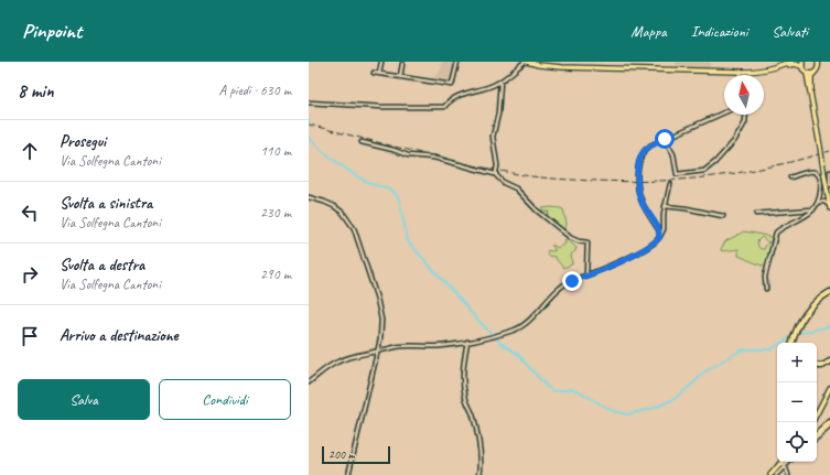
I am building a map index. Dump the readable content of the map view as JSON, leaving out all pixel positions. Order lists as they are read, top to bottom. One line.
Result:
{"scale_bar":"200 m","north":"top","page":{"header":"Pinpoint","nav":["Mappa","Indicazioni","Salvati"],"heading":["8 min","A piedi · 630 m"],"list":[["Prosegui","Via Solfegna Cantoni","110 m"],["Svolta a sinistra","Via Solfegna Cantoni","230 m"],["Svolta a destra","Via Solfegna Cantoni","290 m"],"Arrivo a destinazione"],"map_buttons":["+","−"],"buttons":["Salva","Condividi"],"scale":"200 m"}}
